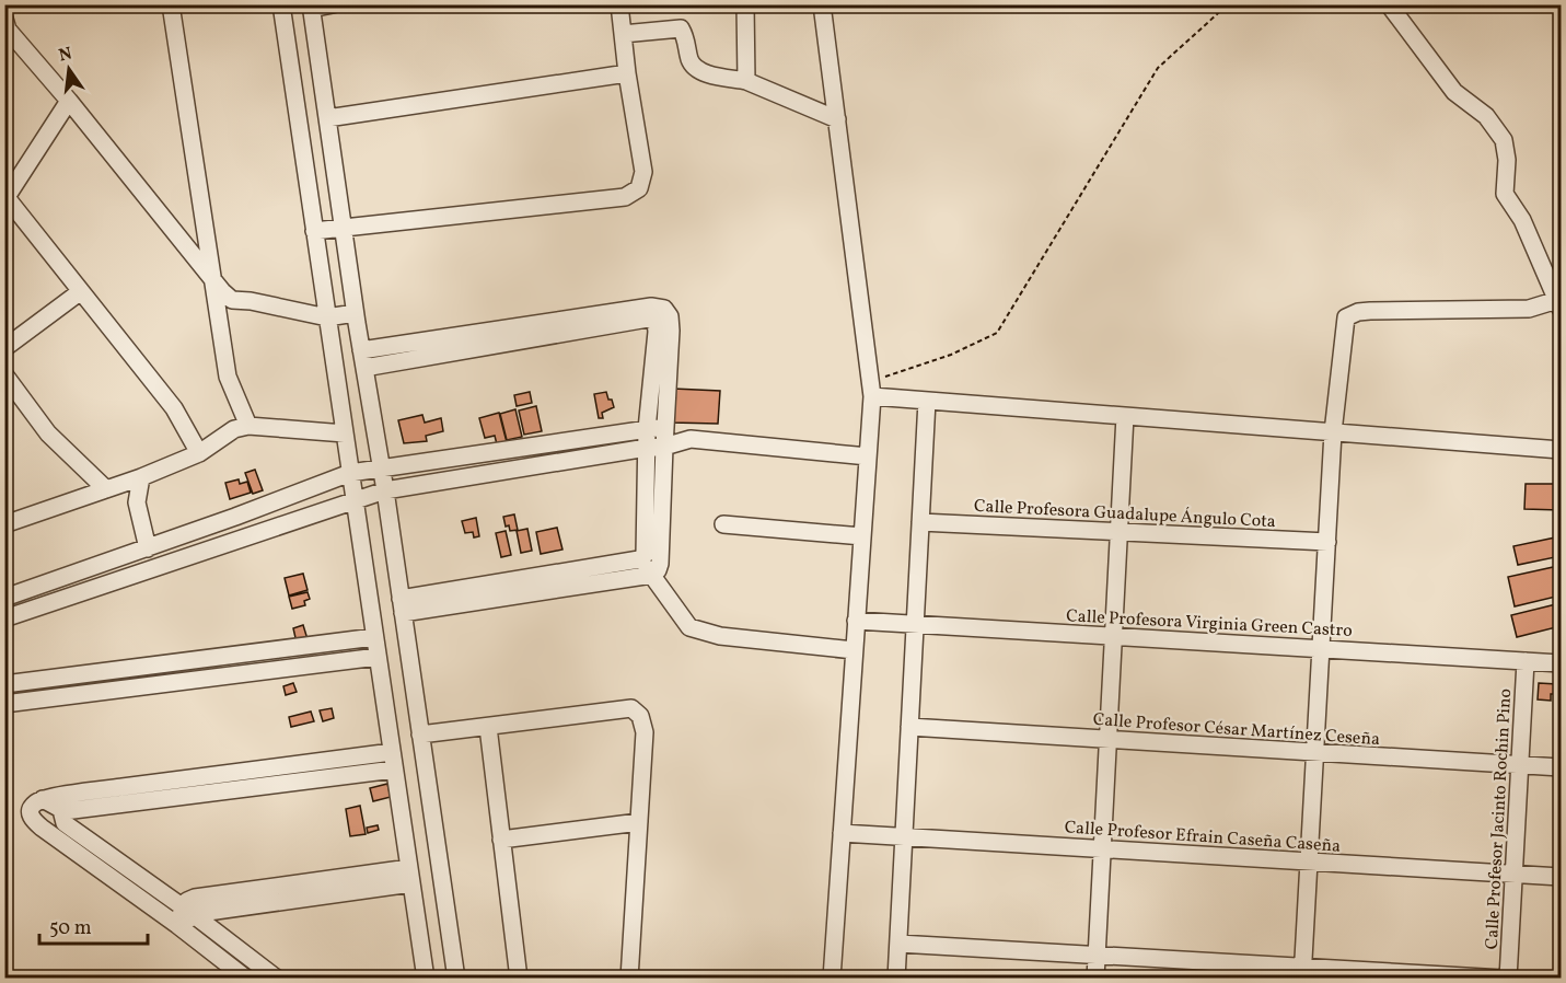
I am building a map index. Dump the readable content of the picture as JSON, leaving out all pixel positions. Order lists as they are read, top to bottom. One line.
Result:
{"streets":{"street":["Calle Profesora Guadalupe Ángulo Cota","Calle Profesora Virginia Green Castro","Calle Profesor César Martínez Ceseña","Calle Profesor Jacinto Rochin Pino","Calle Profesor Efrain Caseña Caseña"]},"crossings":[["Calle Profesora Virginia Green Castro","Calle Profesor Jacinto Rochin Pino"],["Calle Profesor César Martínez Ceseña","Calle Profesor Jacinto Rochin Pino"],["Calle Profesor Jacinto Rochin Pino","Calle Profesor Efrain Caseña Caseña"]],"scale_bar":"50 m","north":"top"}
